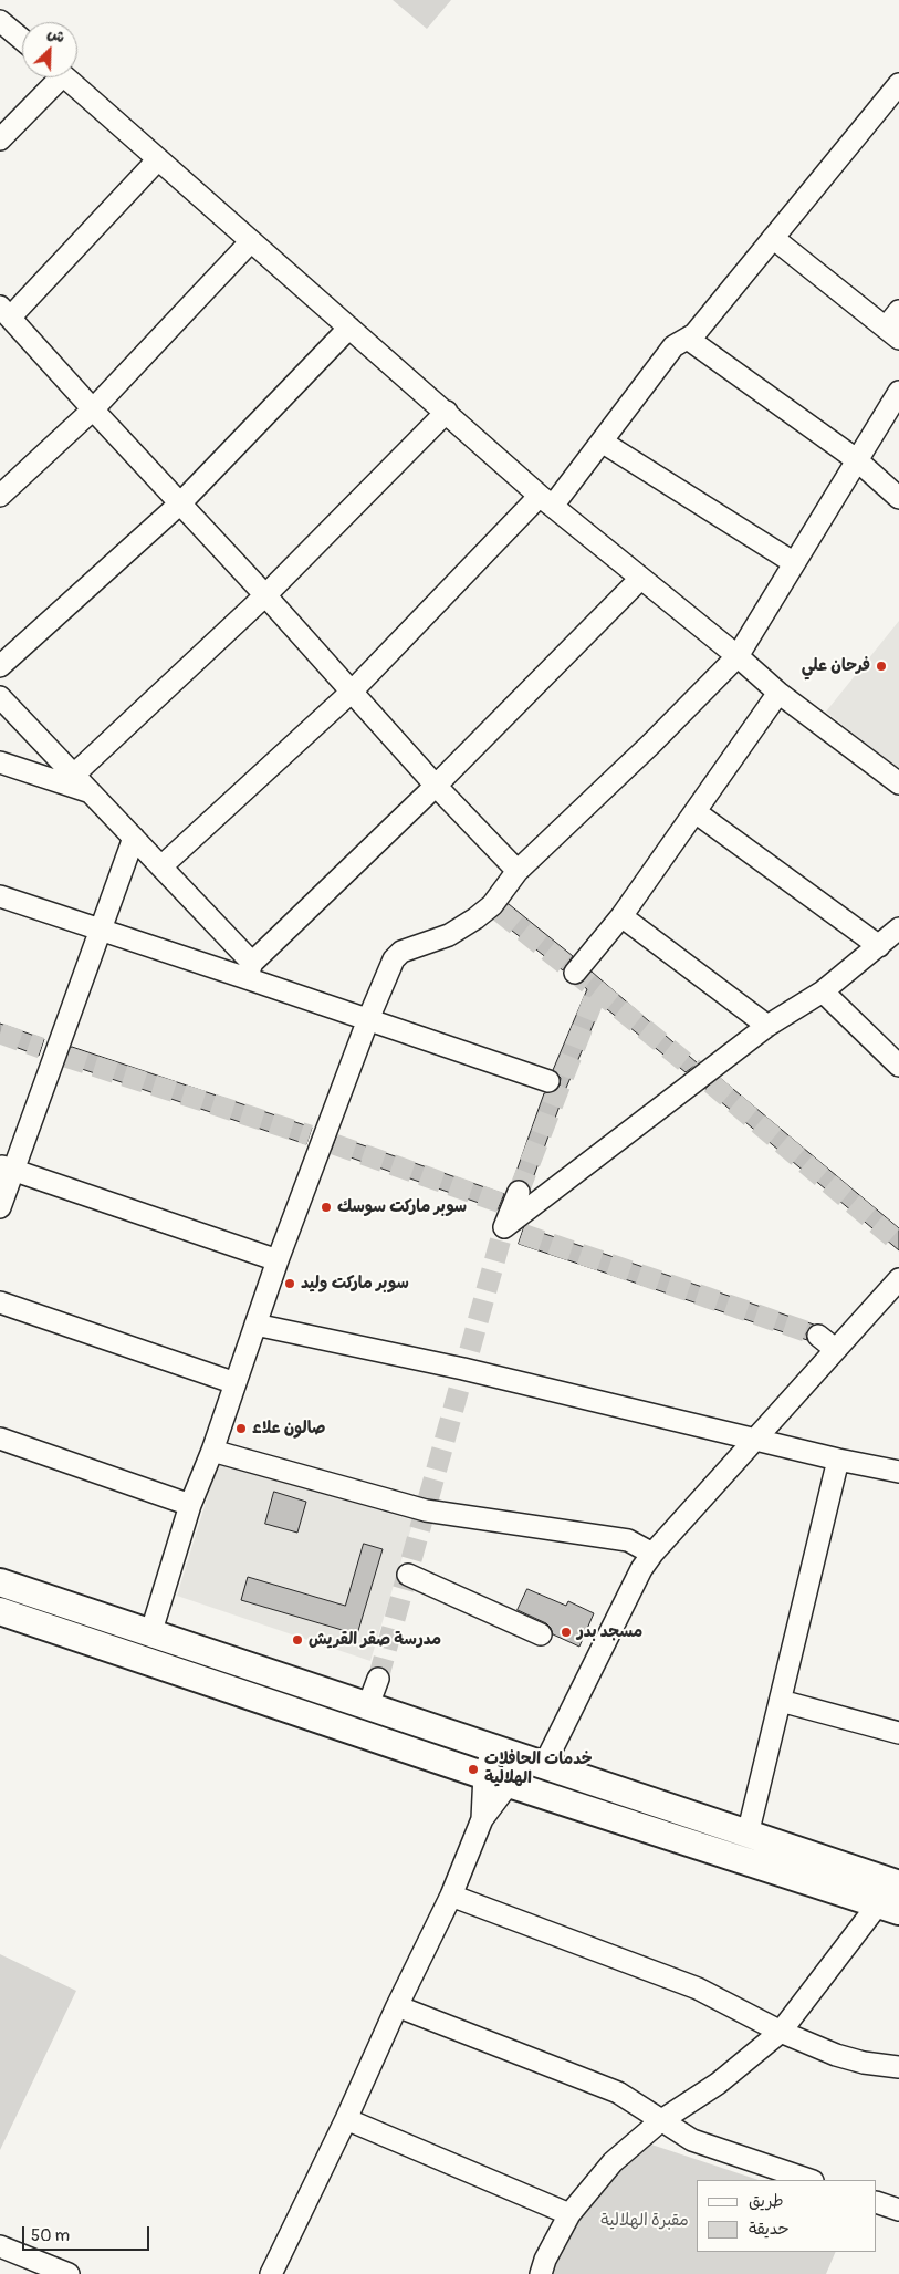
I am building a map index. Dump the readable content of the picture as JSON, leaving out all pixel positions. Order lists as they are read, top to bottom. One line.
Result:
{"parks":["مقبرة الهلالية"],"places":["فرحان علي","سوبر ماركت سوسك","سوبر ماركت وليد","صالون علاء","مسجد بدر","مدرسة صقر القريش","خدمات الحافلات الهلالية"],"legend":["طريق","حديقة"],"scale_bar":"50 m","north":"top right"}
